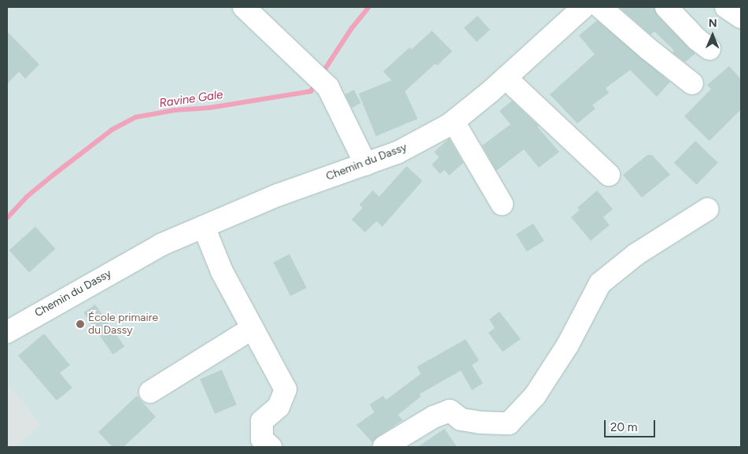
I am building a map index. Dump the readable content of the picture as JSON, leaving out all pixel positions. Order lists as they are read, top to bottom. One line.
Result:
{"streets":{"street":["Chemin du Dassy"]},"water":["Ravine Gale"],"places":["École primaire du Dassy"],"scale_bar":"20 m","north":"top"}
